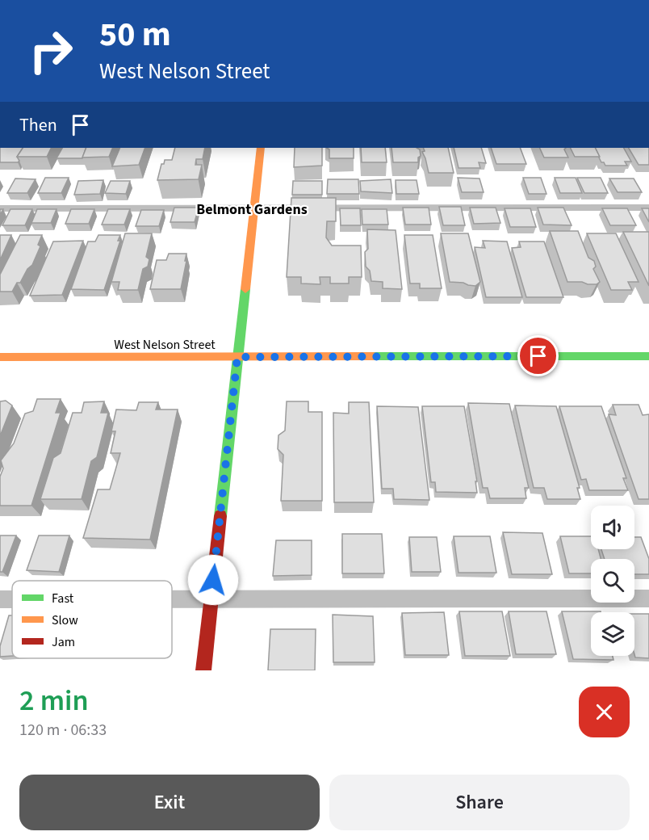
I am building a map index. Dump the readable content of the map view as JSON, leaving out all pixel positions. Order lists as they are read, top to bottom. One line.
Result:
{"streets":{"street":["West Nelson Street"]},"districts":["Belmont Gardens"],"legend":["Fast","Slow","Jam"],"page":{"turn":["50 m","West Nelson Street"],"then":"Then","heading":["2 min","120 m · 06:33"],"buttons":["Exit","Share"]}}
